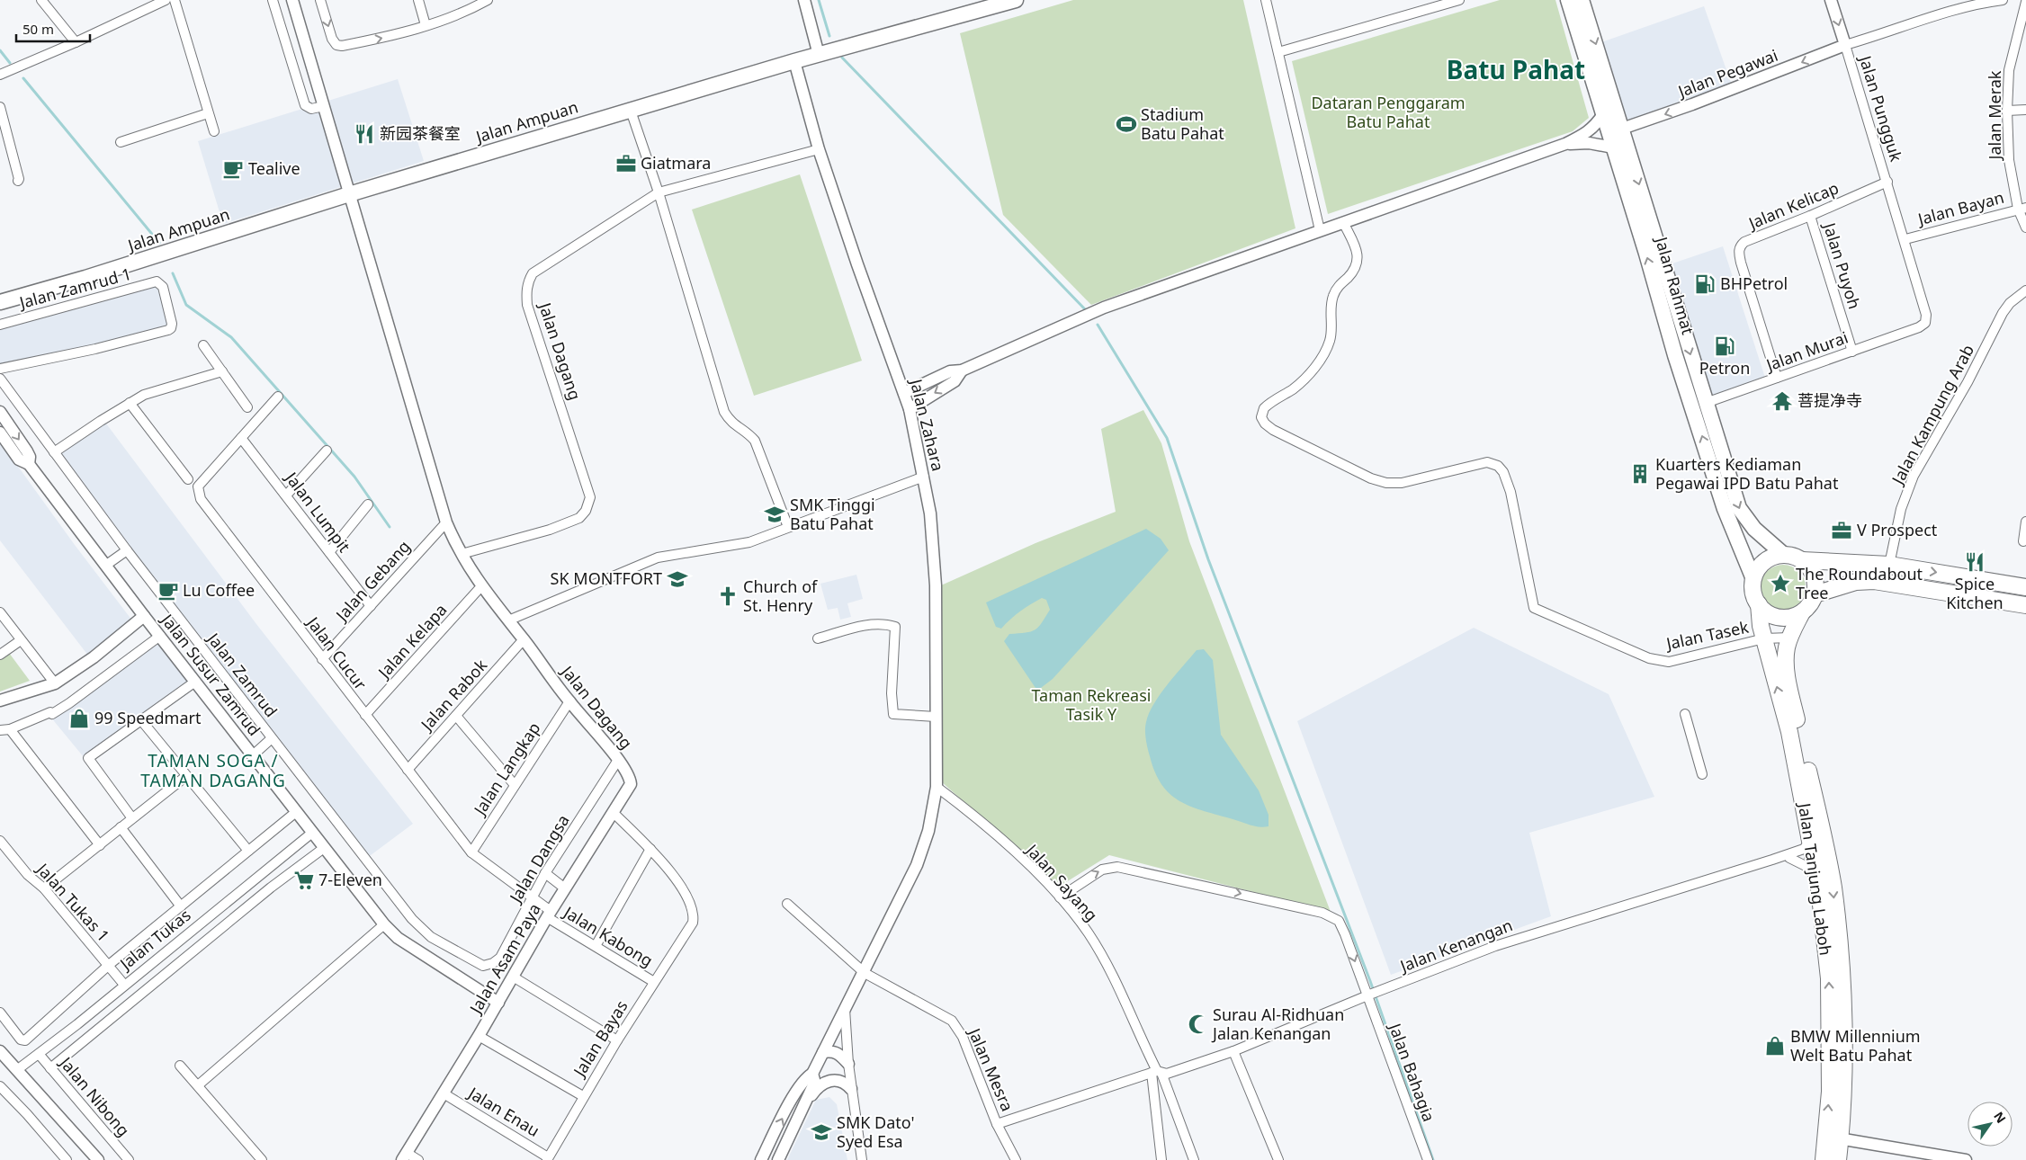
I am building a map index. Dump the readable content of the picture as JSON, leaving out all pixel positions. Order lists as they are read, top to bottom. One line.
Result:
{"streets":{"highway":["Jalan Tanjung Laboh"],"main road":["Jalan Ampuan","Jalan Rahmat"],"street":["Jalan Pegawai","Jalan Pungguk","Jalan Merak","Jalan Kelicap","Jalan Bayan","Jalan Puyoh","Jalan Zamrud 1","Jalan Dagang","Jalan Murai","Jalan Kampung Arab","Jalan Zahara","Jalan Lumpit","Jalan Gebang","Jalan Tasek","Jalan Kelapa","Jalan Cucur","Jalan Susur Zamrud","Jalan Zamrud","Jalan Rabok","Jalan Langkap","Jalan Dangsa","Jalan Sayang","Jalan Tukas 1","Jalan Kabong","Jalan Tukas","Jalan Kenangan","Jalan Asam Paya","Jalan Bayas","Jalan Mesra","Jalan Bahagia","Jalan Nibong","Jalan Enau"]},"crossings":[["Jalan Pegawai","Jalan Pungguk"],["Jalan Pegawai","Jalan Rahmat"],["Jalan Pungguk","Jalan Kelicap"],["Jalan Pungguk","Jalan Bayan"],["Jalan Pungguk","Jalan Murai"],["Jalan Merak","Jalan Bayan"],["Jalan Ampuan","Jalan Dagang"],["Jalan Ampuan","Jalan Zahara"],["Jalan Kelicap","Jalan Puyoh"],["Jalan Kelicap","Jalan Murai"],["Jalan Puyoh","Jalan Murai"],["Jalan Rahmat","Jalan Murai"],["Jalan Rahmat","Jalan Tanjung Laboh"],["Jalan Dagang","Jalan Zahara"],["Jalan Dagang","Jalan Gebang"],["Jalan Dagang","Jalan Kelapa"],["Jalan Dagang","Jalan Rabok"],["Jalan Dagang","Jalan Langkap"],["Jalan Dagang","Jalan Dangsa"],["Jalan Dagang","Jalan Asam Paya"],["Jalan Zahara","Jalan Sayang"],["Jalan Zahara","Jalan Mesra"],["Jalan Lumpit","Jalan Gebang"],["Jalan Lumpit","Jalan Cucur"],["Jalan Gebang","Jalan Cucur"],["Jalan Tasek","Jalan Tanjung Laboh"],["Jalan Kelapa","Jalan Cucur"],["Jalan Cucur","Jalan Rabok"],["Jalan Cucur","Jalan Langkap"],["Jalan Cucur","Jalan Dangsa"],["Jalan Cucur","Jalan Kabong"],["Jalan Cucur","Jalan Asam Paya"],["Jalan Susur Zamrud","Jalan Tukas"],["Jalan Susur Zamrud","Jalan Asam Paya"],["Jalan Zamrud","Jalan Dangsa"],["Jalan Tanjung Laboh","Jalan Kenangan"],["Jalan Sayang","Jalan Kenangan"],["Jalan Sayang","Jalan Mesra"],["Jalan Sayang","Jalan Bahagia"],["Jalan Tukas 1","Jalan Tukas"],["Jalan Kabong","Jalan Asam Paya"],["Jalan Kabong","Jalan Bayas"],["Jalan Tukas","Jalan Nibong"],["Jalan Kenangan","Jalan Mesra"],["Jalan Kenangan","Jalan Bahagia"],["Jalan Asam Paya","Jalan Bayas"],["Jalan Asam Paya","Jalan Enau"],["Jalan Bayas","Jalan Enau"]],"one_way":["Jalan Pegawai","Jalan Bahagia"],"districts":["Batu Pahat","TAMAN SOGA / TAMAN DAGANG"],"parks":["Dataran Penggaram Batu Pahat","Taman Rekreasi Tasik Y"],"places":{"sports":["Stadium Batu Pahat"],"restaurant":["新园茶餐室","Spice Kitchen"],"office":["Giatmara","V Prospect"],"cafe":["Tealive","Lu Coffee"],"fuel station":["BHPetrol","Petron"],"temple":["菩提净寺"],"building":["Kuarters Kediaman Pegawai IPD Batu Pahat"],"school or university":["SMK Tinggi Batu Pahat","SK MONTFORT","SMK Dato' Syed Esa"],"place":["The Roundabout Tree"],"church":["Church of St. Henry"],"shop":["99 Speedmart","BMW Millennium Welt Batu Pahat"],"supermarket":["7-Eleven"],"mosque":["Surau Al-Ridhuan Jalan Kenangan"]},"scale_bar":"50 m","north":"top right"}
